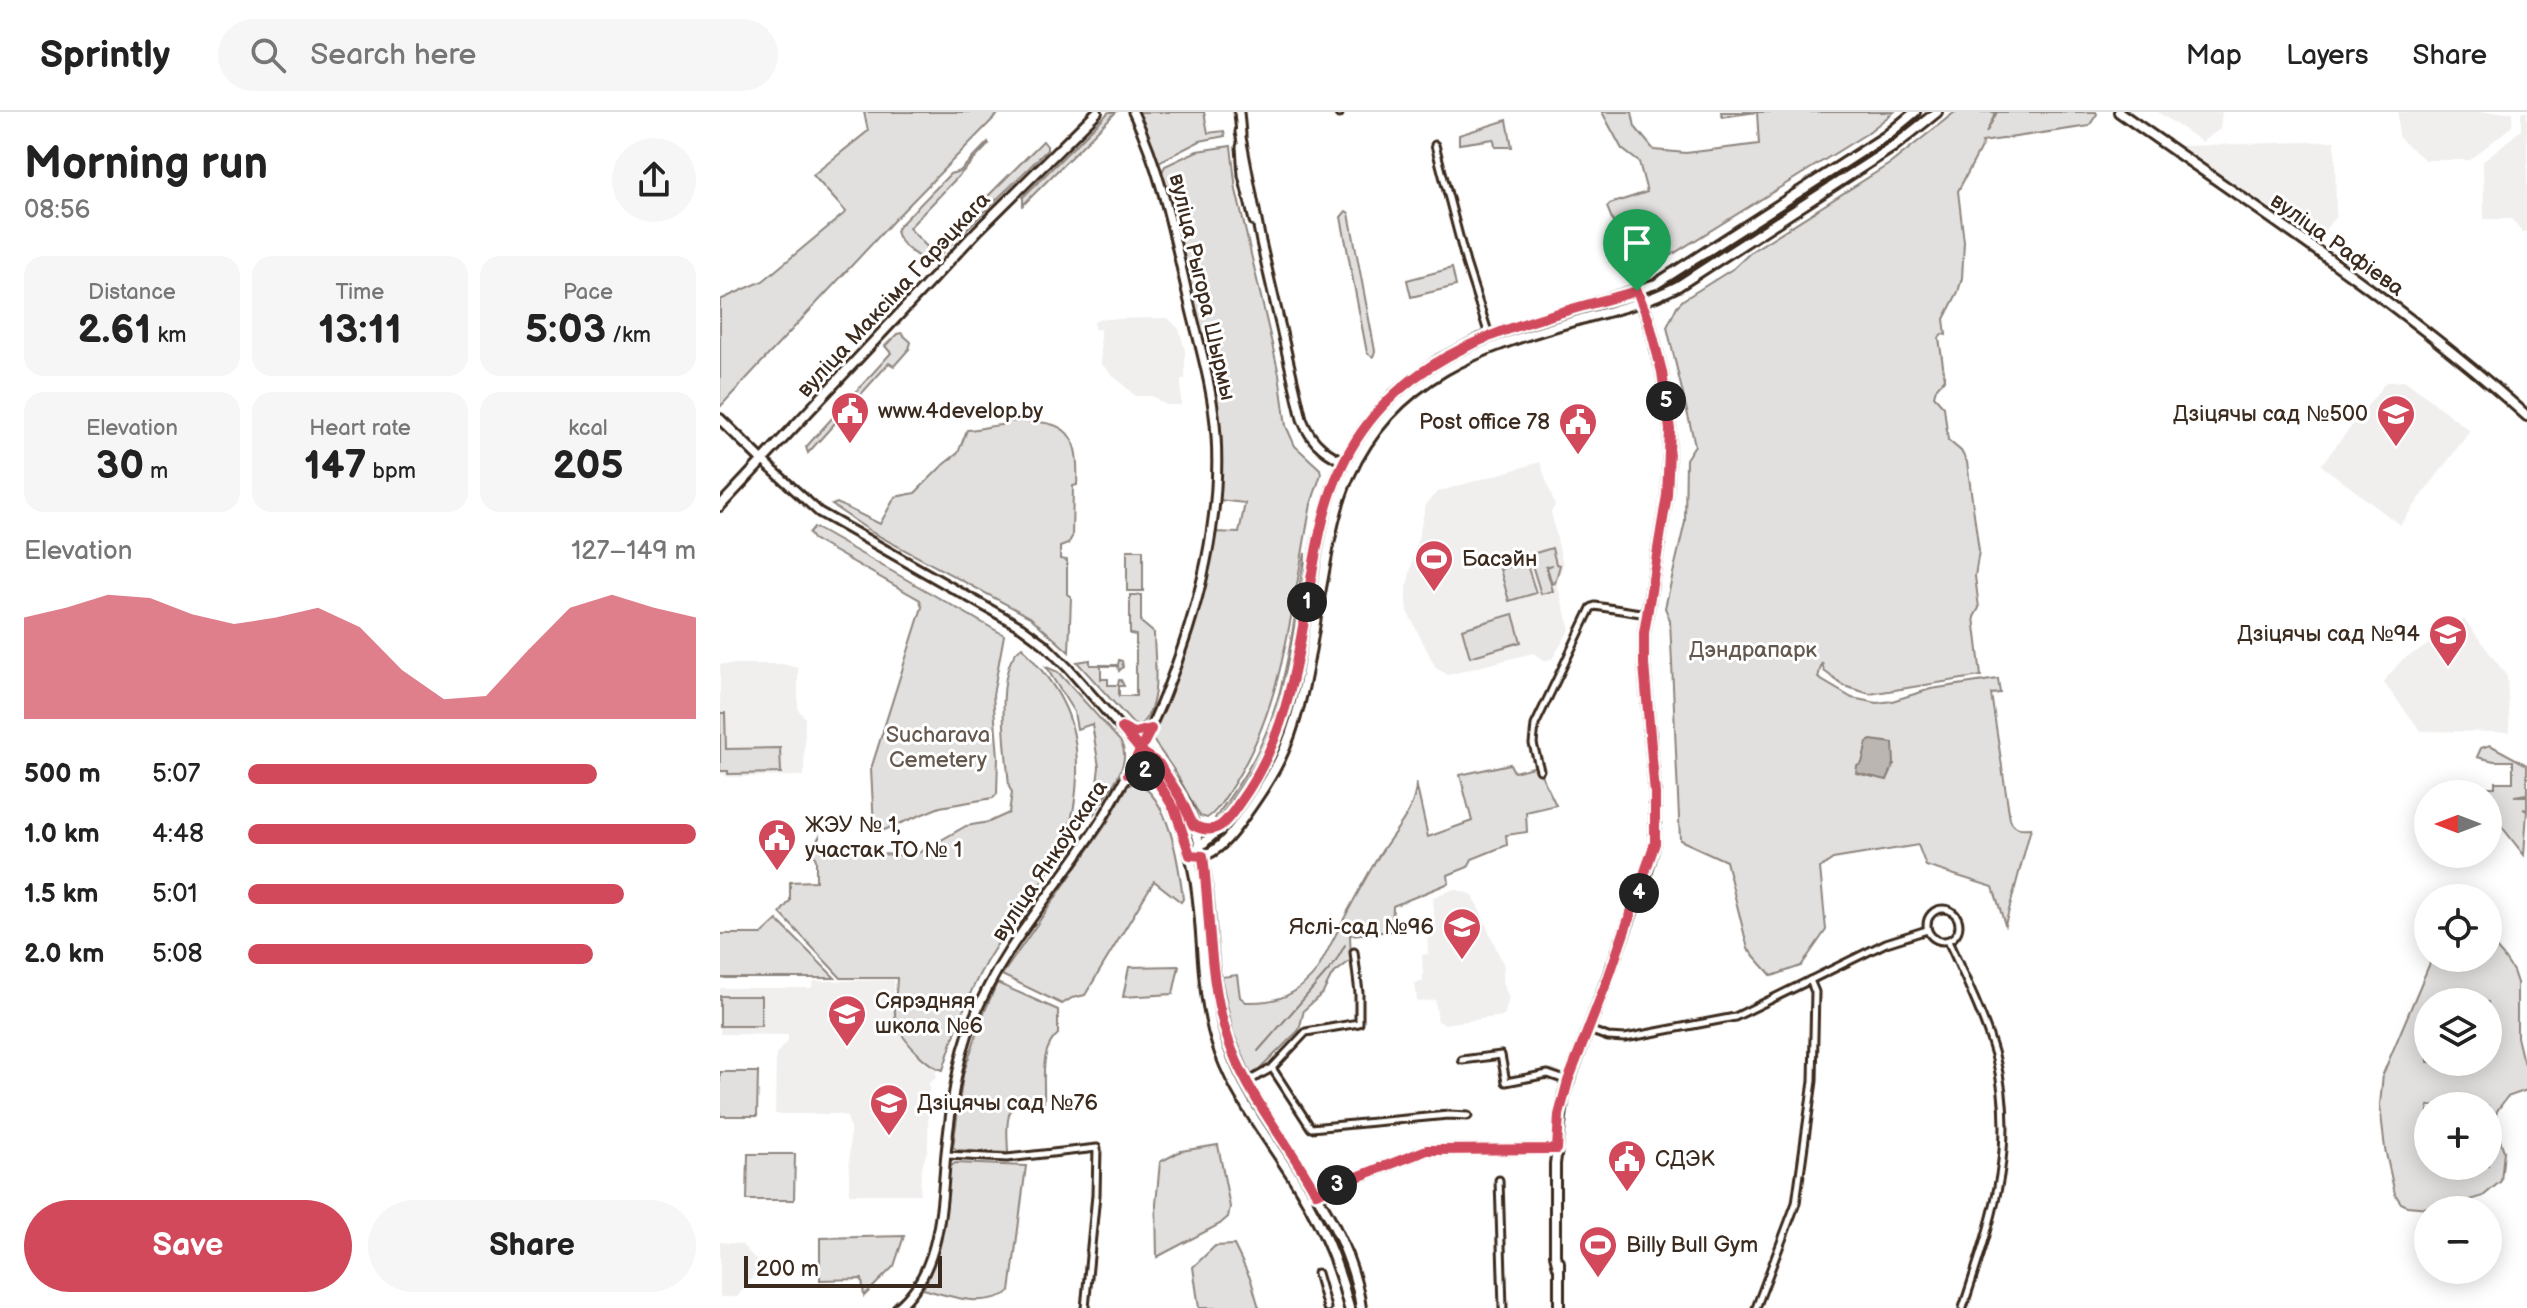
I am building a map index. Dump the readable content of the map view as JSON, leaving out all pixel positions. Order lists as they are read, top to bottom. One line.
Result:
{"streets":{"main road":["вуліца Рафіева","вуліца Максіма Гарэцкага"],"street":["вуліца Рыгора Шырмы","вуліца Янкоўскага"]},"crossings":[["вуліца Рыгора Шырмы","вуліца Янкоўскага"]],"parks":["Дэндрапарк","Sucharava Cemetery"],"places":{"public building":["www.4develop.by","Post office 78","ЖЭУ № 1, участак ТО № 1","СДЭК"],"school or university":["Дзіцячы сад №500","Дзіцячы сад №94","Яслі-сад №96","Сярэдняя школа №6","Дзіцячы сад №76"],"sports":["Басэйн","Billy Bull Gym"]},"scale_bar":"200 m","north":"left","page":{"header":"Sprintly","search":"Search here","nav":["Map","Layers","Share"],"heading":["Morning run","08:56"],"stats":[["Distance","2.61 km"],["Time","13:11"],["Pace","5:03 /km"],["Elevation","30 m"],["Heart rate","147 bpm"],["kcal","205"]],"pins":["5","1","2","4","3"],"chart":["Elevation","127–149 m"],"list":[{"name":"500 m","note":"5:07"},{"name":"1.0 km","note":"4:48"},{"name":"1.5 km","note":"5:01"},{"name":"2.0 km","note":"5:08"}],"map_buttons":["+","−"],"buttons":["Save","Share"],"scale":"200 m"}}
